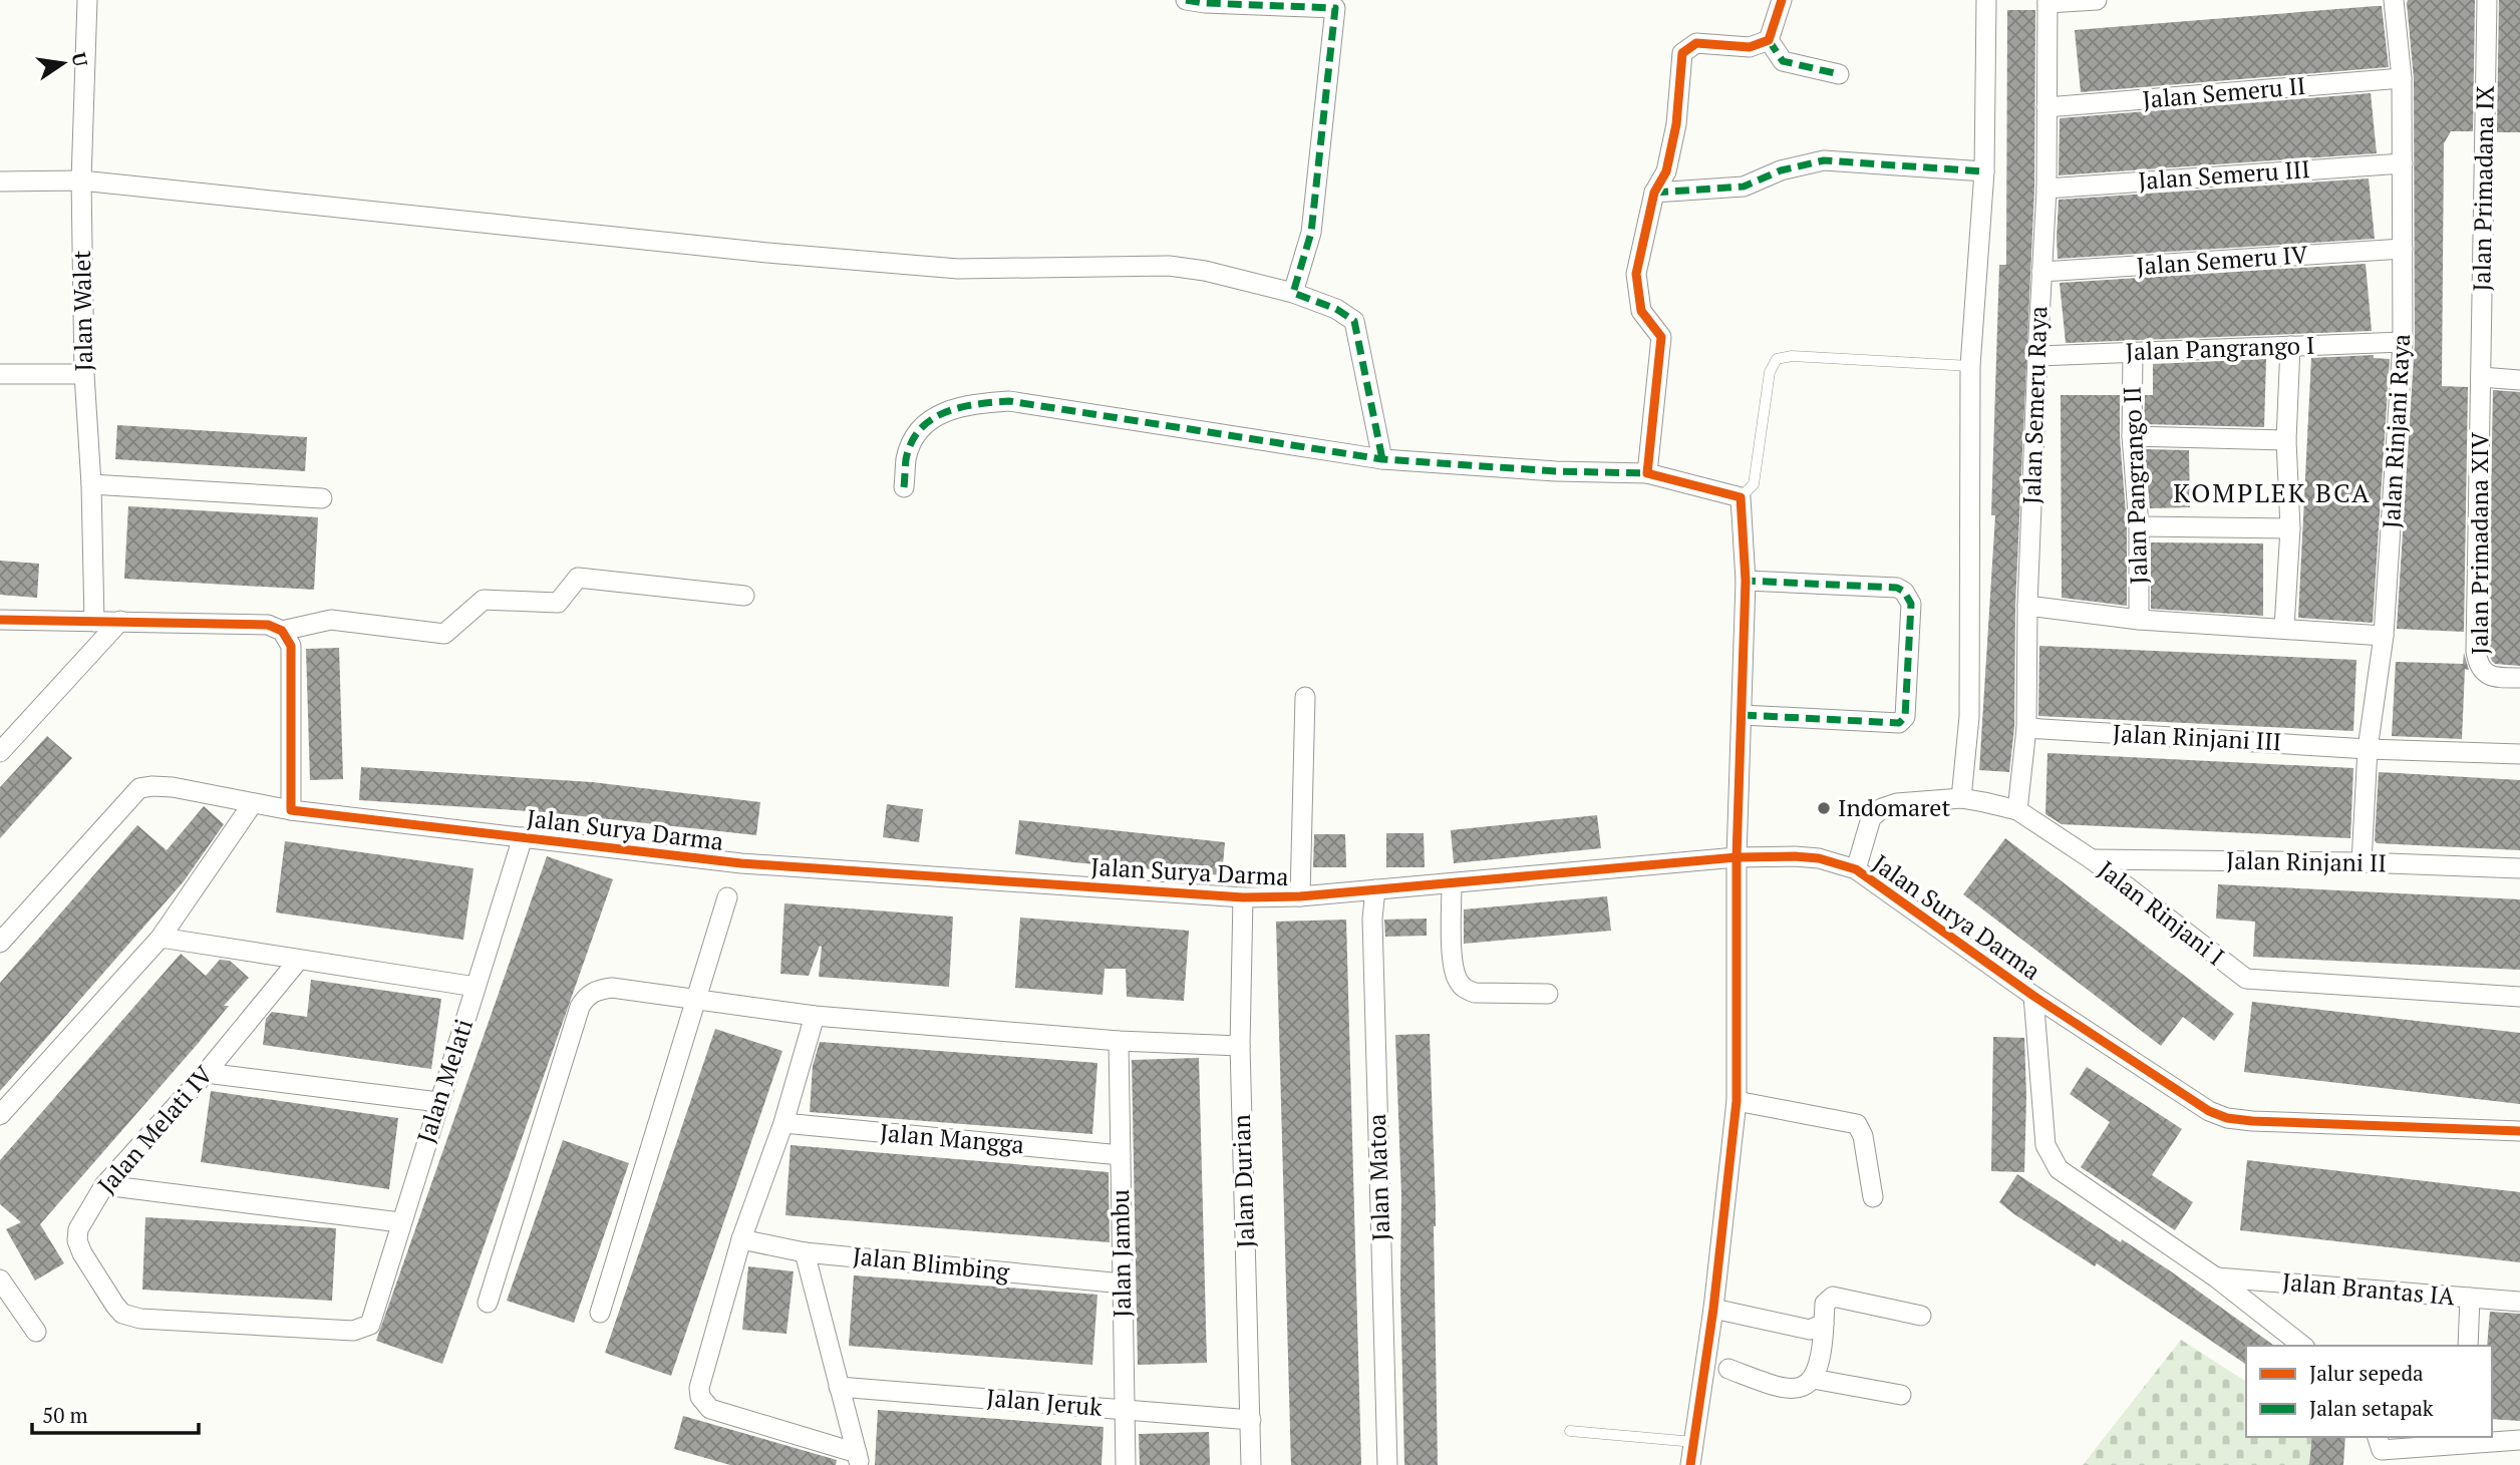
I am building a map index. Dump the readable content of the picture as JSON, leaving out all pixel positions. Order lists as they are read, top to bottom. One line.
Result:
{"streets":{"street":["Jalan Semeru II","Jalan Semeru III","Jalan Primadana IX","Jalan Semeru IV","Jalan Walet","Jalan Pangrango I","Jalan Semeru Raya","Jalan Rinjani Raya","Jalan Pangrango II","Jalan Primadana XIV","Jalan Rinjani III","Jalan Surya Darma","Jalan Rinjani II","Jalan Rinjani I","Jalan Melati","Jalan Melati IV","Jalan Mangga","Jalan Matoa","Jalan Durian","Jalan Jambu","Jalan Blimbing","Jalan Brantas IA","Jalan Jeruk"]},"crossings":[["Jalan Semeru II","Jalan Semeru Raya"],["Jalan Semeru II","Jalan Rinjani Raya"],["Jalan Semeru III","Jalan Semeru Raya"],["Jalan Semeru III","Jalan Rinjani Raya"],["Jalan Primadana IX","Jalan Primadana XIV"],["Jalan Semeru IV","Jalan Semeru Raya"],["Jalan Semeru IV","Jalan Rinjani Raya"],["Jalan Pangrango I","Jalan Semeru Raya"],["Jalan Pangrango I","Jalan Rinjani Raya"],["Jalan Pangrango I","Jalan Pangrango II"],["Jalan Semeru Raya","Jalan Rinjani III"],["Jalan Semeru Raya","Jalan Rinjani I"],["Jalan Rinjani Raya","Jalan Rinjani III"],["Jalan Rinjani Raya","Jalan Rinjani II"],["Jalan Surya Darma","Jalan Rinjani I"],["Jalan Surya Darma","Jalan Melati"],["Jalan Surya Darma","Jalan Matoa"],["Jalan Surya Darma","Jalan Durian"],["Jalan Rinjani II","Jalan Rinjani I"],["Jalan Melati","Jalan Melati IV"],["Jalan Mangga","Jalan Jambu"],["Jalan Durian","Jalan Jeruk"],["Jalan Jambu","Jalan Blimbing"],["Jalan Jambu","Jalan Jeruk"]],"districts":["KOMPLEK BCA"],"places":["Indomaret"],"legend":["Jalur sepeda","Jalan setapak"],"scale_bar":"50 m","north":"right"}
